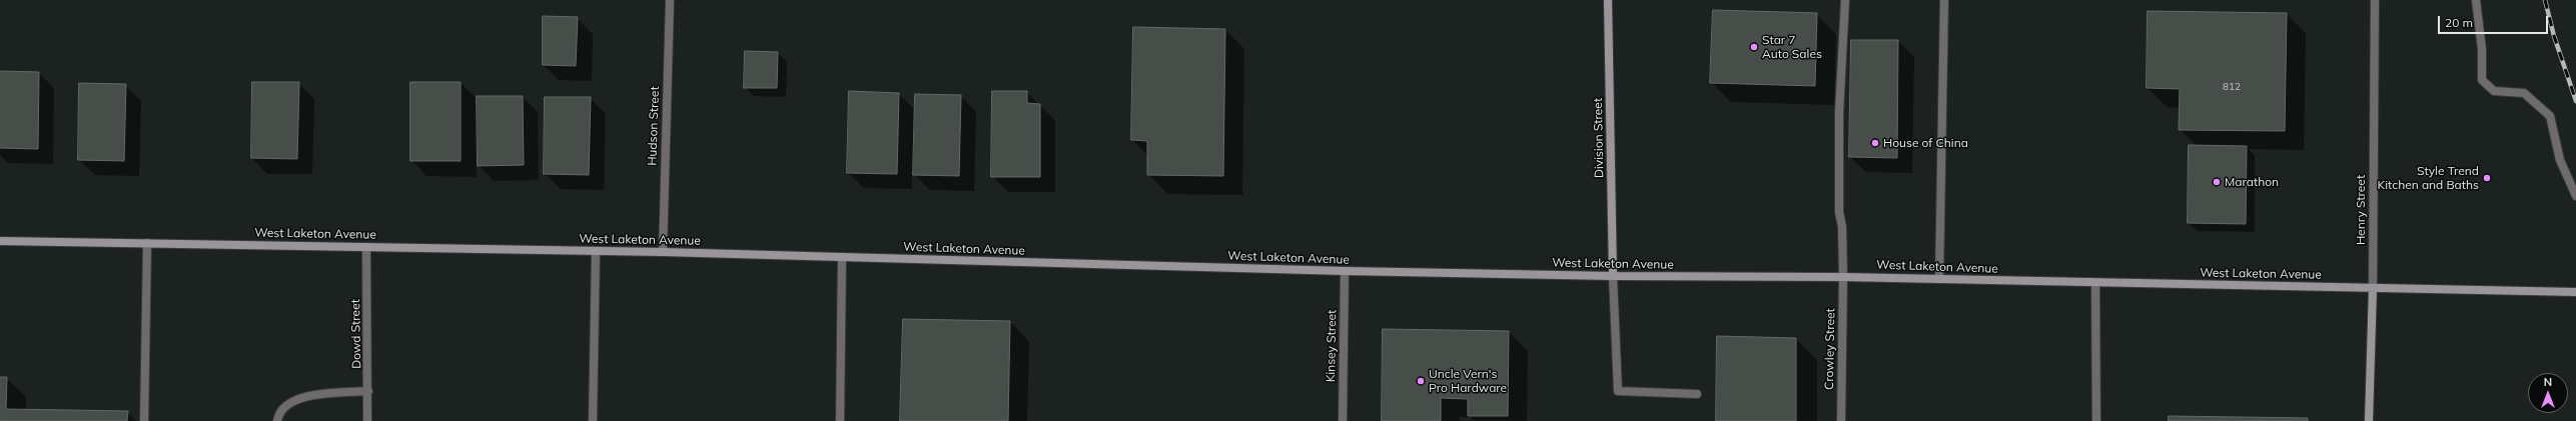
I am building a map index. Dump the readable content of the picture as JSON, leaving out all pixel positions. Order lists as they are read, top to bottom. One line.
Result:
{"streets":{"main road":["Division Street","Henry Street","West Laketon Avenue"],"street":["Hudson Street","Dowd Street","Kinsey Street","Crowley Street"]},"crossings":[["Hudson Street","West Laketon Avenue"],["Division Street","West Laketon Avenue"],["Henry Street","West Laketon Avenue"],["West Laketon Avenue","Dowd Street"],["West Laketon Avenue","Kinsey Street"],["West Laketon Avenue","Crowley Street"]],"places":["Star 7 Auto Sales","House of China","Style Trend Kitchen and Baths","Marathon","Uncle Vern's Pro Hardware"],"house_numbers":["812"],"scale_bar":"20 m","north":"top"}
